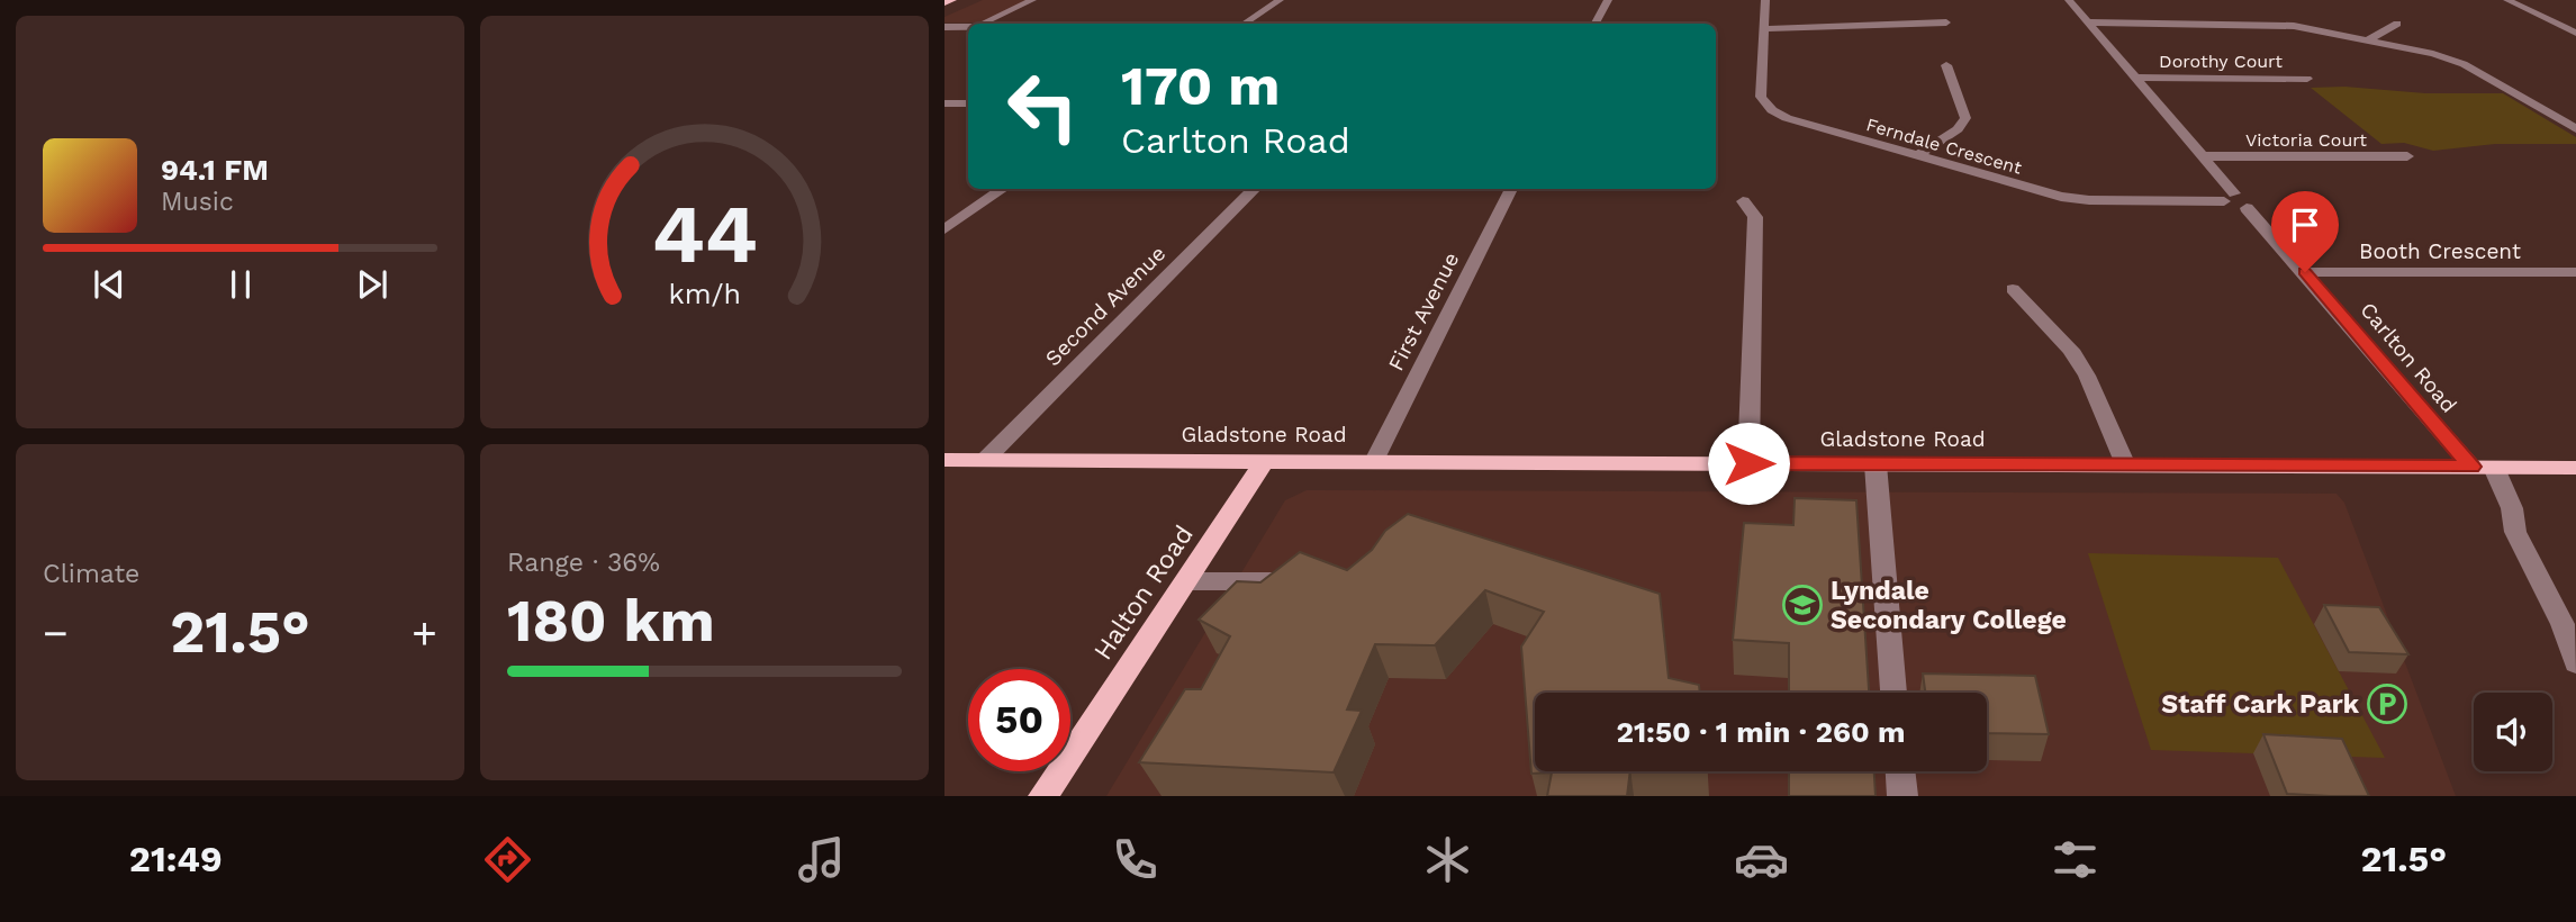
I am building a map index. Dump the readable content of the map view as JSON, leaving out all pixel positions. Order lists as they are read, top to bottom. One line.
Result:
{"streets":{"main road":["Gladstone Road","Halton Road"],"street":["Dorothy Court","Victoria Court","Ferndale Crescent","Booth Crescent","Second Avenue","First Avenue","Carlton Road"]},"crossings":[["Ferndale Crescent","Carlton Road"],["Booth Crescent","Carlton Road"],["Second Avenue","Gladstone Road"],["First Avenue","Gladstone Road"],["Carlton Road","Gladstone Road"],["Gladstone Road","Halton Road"]],"places":{"school or university":["Lyndale Secondary College"],"parking":["Staff Cark Park"]},"page":{"turn":["170 m","Carlton Road"],"song":["94.1 FM","Music"],"tile":["Climate",["Range · 36%","180 km"]],"heat":["−","21.5°","+"],"limit":"50","trip":"21:50 · 1 min · 260 m","tabs":["21:49","21.5°"],"gauge":["44","km/h"]}}
